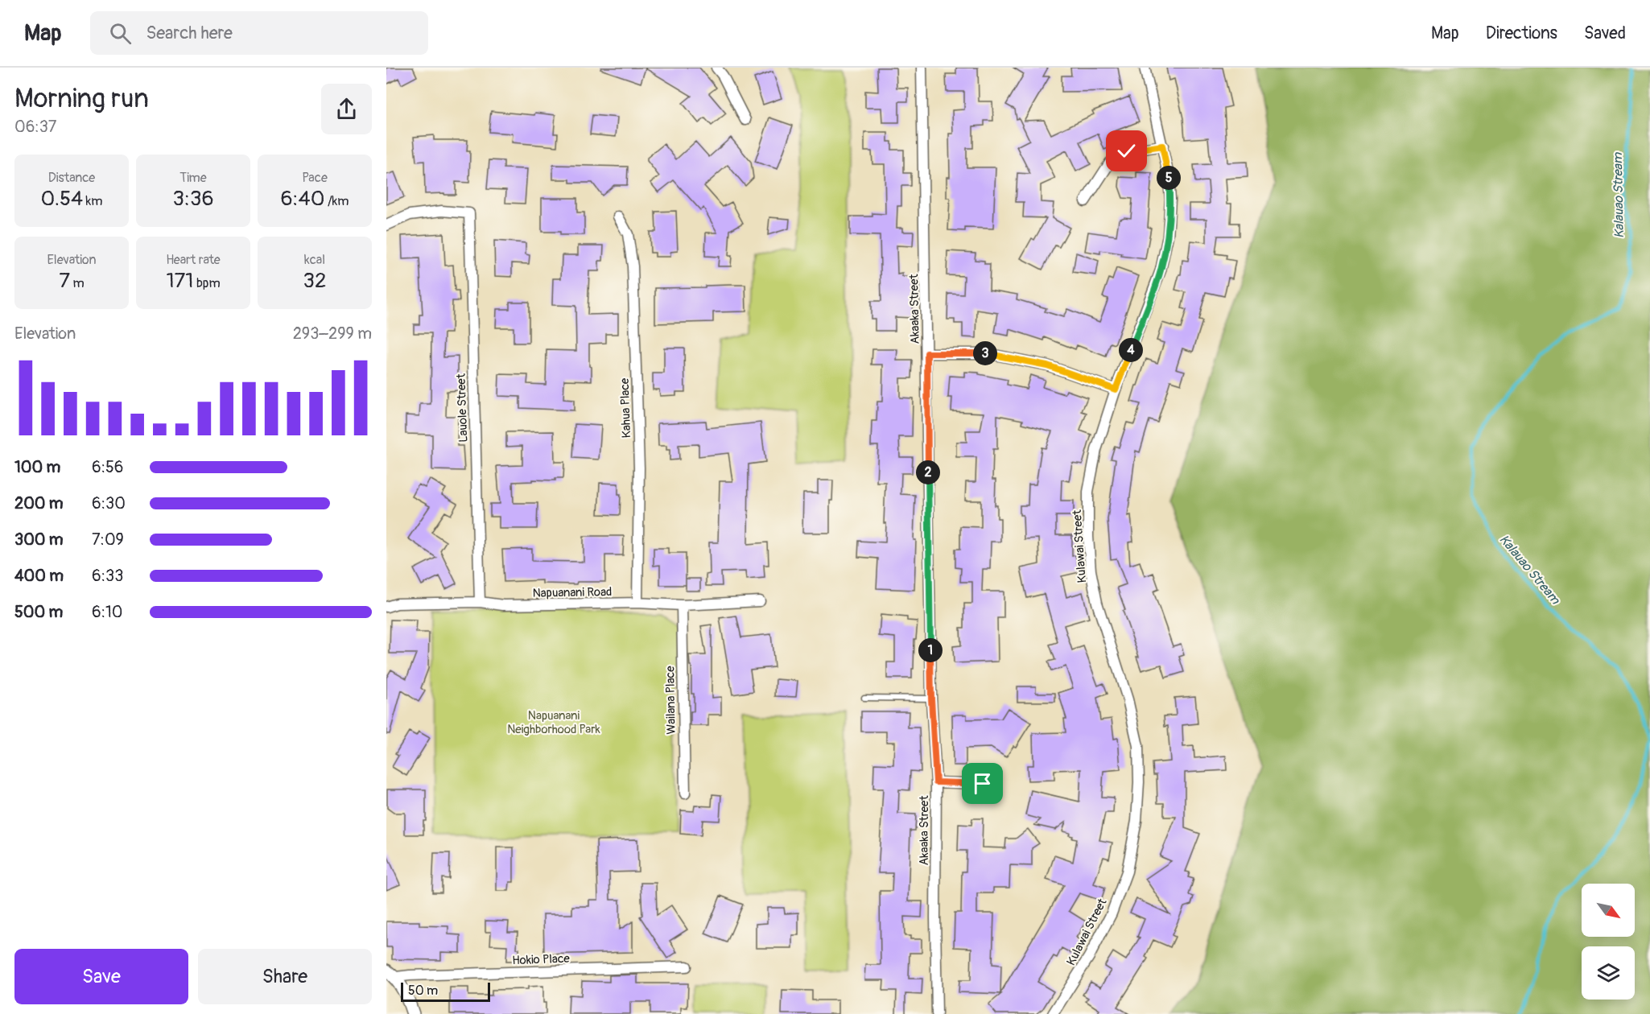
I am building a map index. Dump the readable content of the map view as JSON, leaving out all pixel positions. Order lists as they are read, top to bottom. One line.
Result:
{"streets":{"street":["Akaaka Street","Lauole Street","Kahua Place","Kulawai Street","Napuanani Road","Wailana Place","Hokio Place"]},"crossings":[["Lauole Street","Napuanani Road"],["Kahua Place","Napuanani Road"],["Napuanani Road","Wailana Place"]],"water":["Kalauao Stream"],"parks":["Napuanani Neighborhood Park"],"scale_bar":"50 m","north":"bottom right","page":{"header":"Map","search":"Search here","nav":["Map","Directions","Saved"],"heading":["Morning run","06:37"],"stats":[["Distance","0.54 km"],["Time","3:36"],["Pace","6:40 /km"],["Elevation","7 m"],["Heart rate","171 bpm"],["kcal","32"]],"pins":["5","4","3","2","1"],"chart":["Elevation","293–299 m"],"list":[{"name":"100 m","note":"6:56"},{"name":"200 m","note":"6:30"},{"name":"300 m","note":"7:09"},{"name":"400 m","note":"6:33"},{"name":"500 m","note":"6:10"}],"buttons":["Save","Share"],"scale":"50 m"}}
